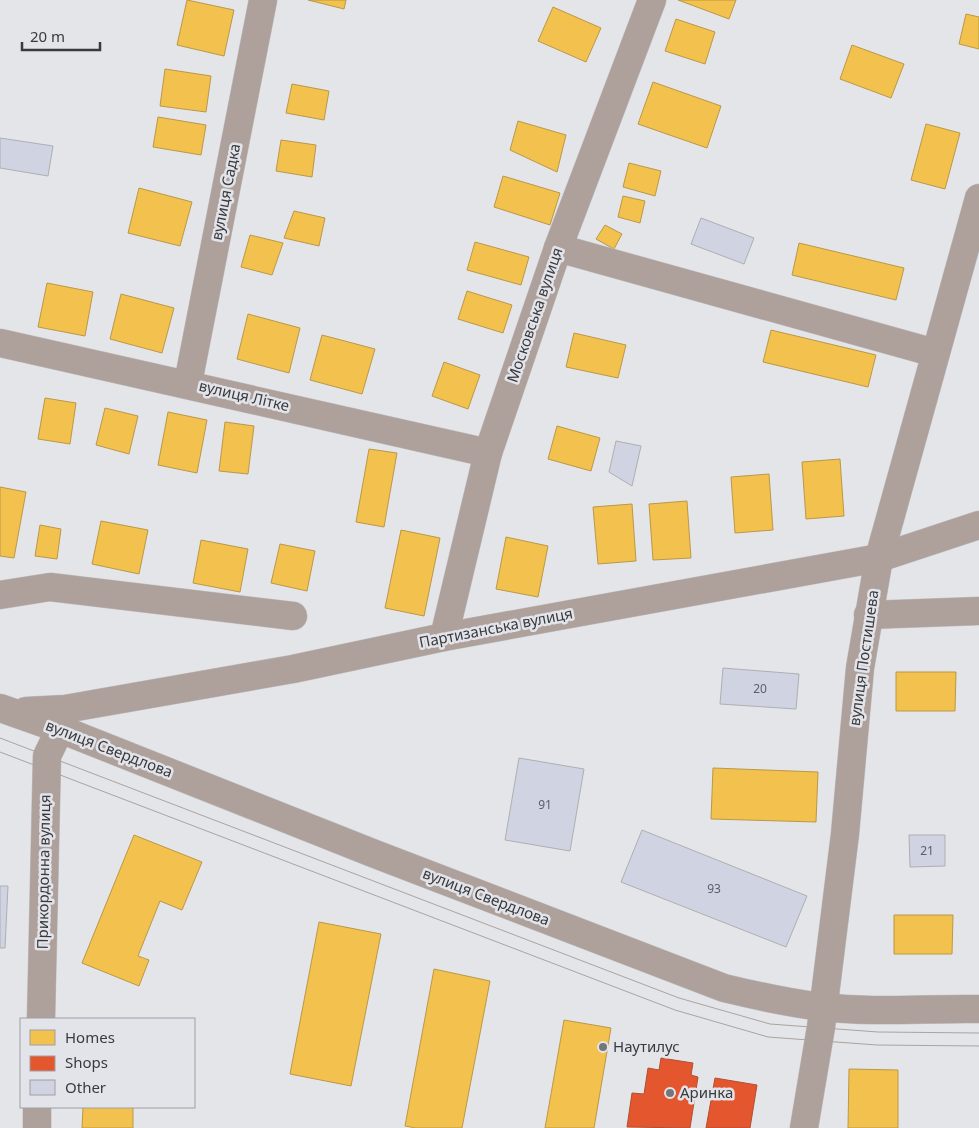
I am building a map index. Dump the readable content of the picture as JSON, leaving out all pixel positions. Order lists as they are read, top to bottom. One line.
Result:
{"streets":{"street":["вулиця Садка","Московська вулиця","вулиця Літке","Партизанська вулиця","вулиця Постишева","вулиця Свердлова","Прикордонна вулиця"]},"crossings":[["вулиця Садка","вулиця Літке"],["Московська вулиця","вулиця Літке"],["Московська вулиця","Партизанська вулиця"],["Партизанська вулиця","вулиця Постишева"],["Партизанська вулиця","вулиця Свердлова"],["вулиця Постишева","вулиця Свердлова"],["вулиця Свердлова","Прикордонна вулиця"]],"places":["Наутилус","Аринка"],"house_numbers":["20","91","21","93"],"legend":["Homes","Shops","Other"],"scale_bar":"20 m"}
